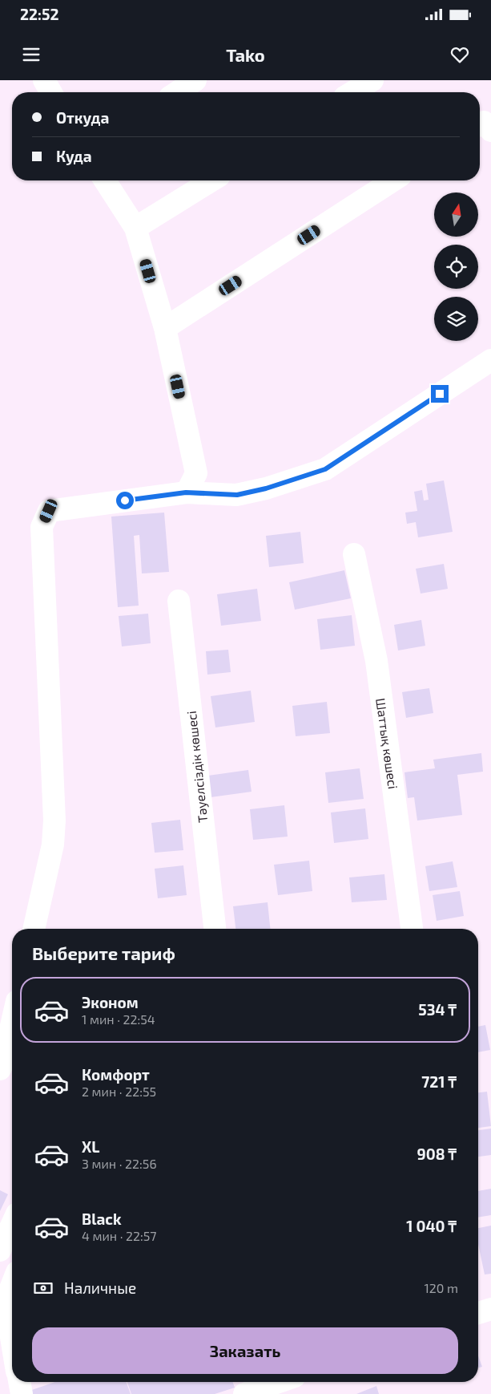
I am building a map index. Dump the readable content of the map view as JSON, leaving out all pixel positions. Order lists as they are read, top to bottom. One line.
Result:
{"streets":{"street":["Шаттық көшесі","Тәуелсіздік көшесі"]},"north":"top","page":{"status":"22:52","header":"Tako","banner":["Откуда","Куда"],"heading":"Выберите тариф","list":[{"name":"Эконом","note":"1 мин · 22:54","value":"534 ₸"},{"name":"Комфорт","note":"2 мин · 22:55","value":"721 ₸"},{"name":"XL","note":"3 мин · 22:56","value":"908 ₸"},{"name":"Black","note":"4 мин · 22:57","value":"1 040 ₸"}],"pay":["Наличные","120 m"],"buttons":"Заказать"}}
